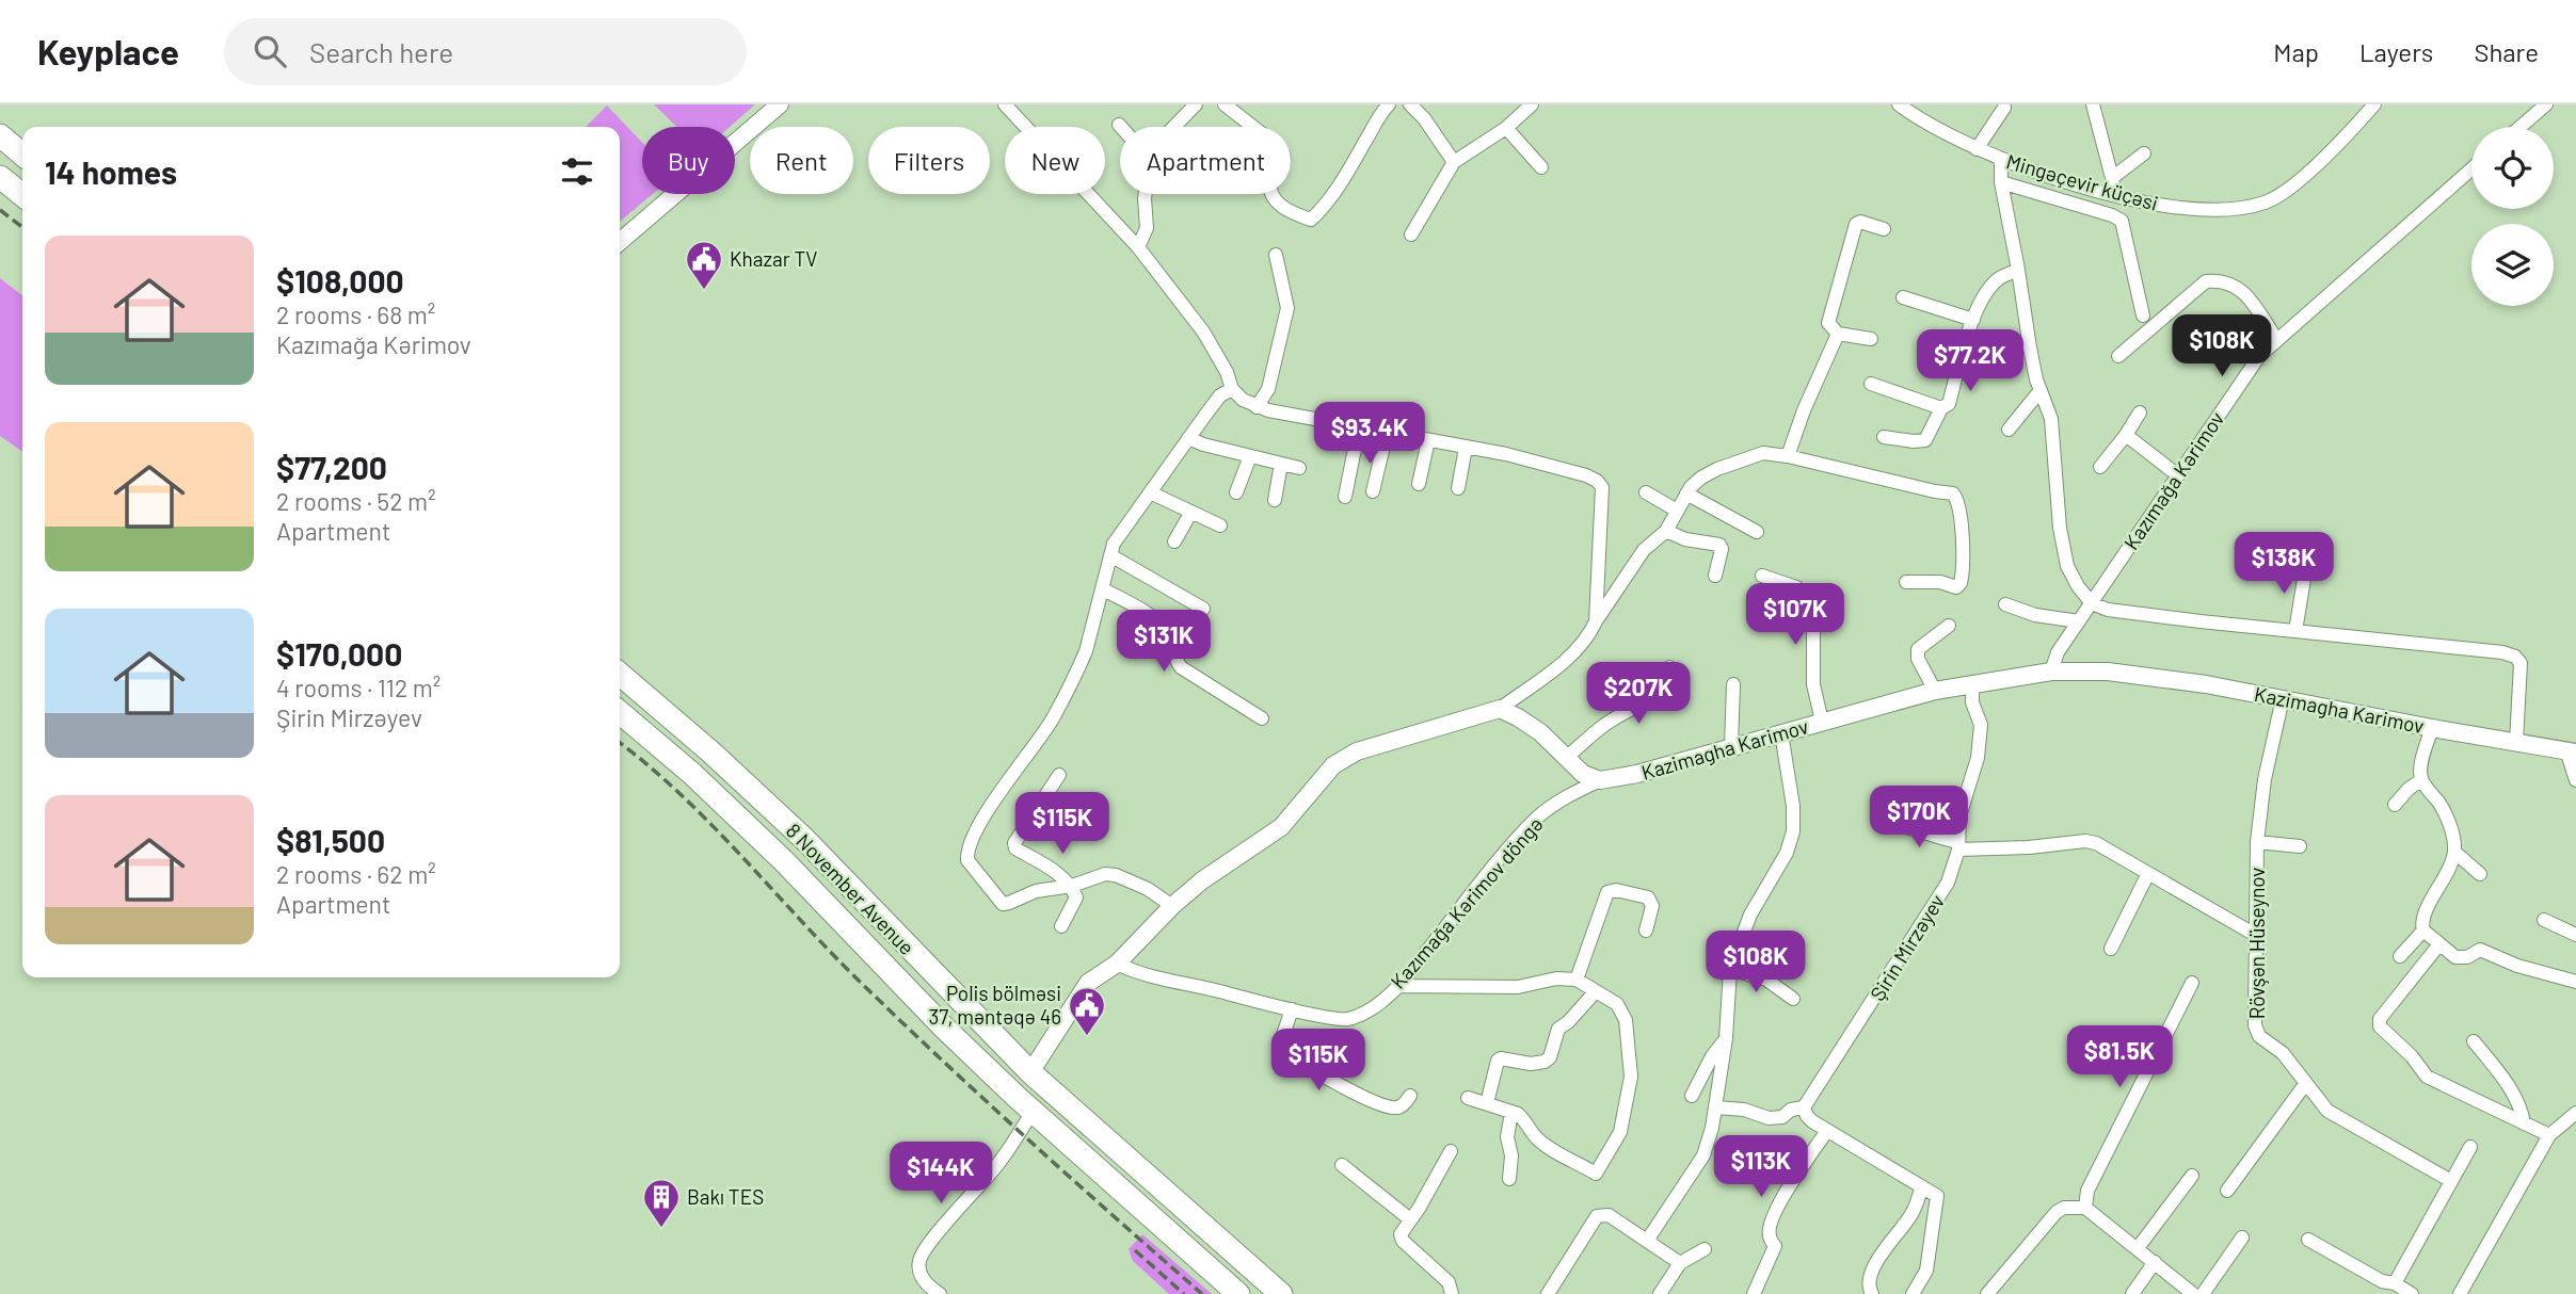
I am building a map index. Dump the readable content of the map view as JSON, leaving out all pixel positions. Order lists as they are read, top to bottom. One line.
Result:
{"streets":{"highway":["8 November Avenue"],"street":["Mingəçevir küçəsi","Kazımağa Kərimov","Kazimagha Karimov","Kazımağa Kərimov döngə","Rövşən Hüseynov","Şirin Mirzəyev"]},"crossings":[["Kazımağa Kərimov","Kazimagha Karimov"],["Kazimagha Karimov","Kazımağa Kərimov döngə"],["Kazimagha Karimov","Rövşən Hüseynov"],["Kazimagha Karimov","Şirin Mirzəyev"]],"places":{"public building":["Khazar TV","Polis bölməsi 37, məntəqə 46"],"building":["Bakı TES"]},"page":{"header":"Keyplace","search":"Search here","nav":["Map","Layers","Share"],"chip":["Buy","Rent","Filters","New","Apartment"],"heading":"14 homes","list":[{"name":"$108,000","note":"2 rooms · 68 m² · Kazımağa Kərimov"},{"name":"$77,200","note":"2 rooms · 52 m² · Apartment"},{"name":"$170,000","note":"4 rooms · 112 m² · Şirin Mirzəyev"},{"name":"$81,500","note":"2 rooms · 62 m² · Apartment"}],"price":["$108K","$77.2K","$93.4K","$138K","$107K","$131K","$207K","$170K","$115K","$108K","$81.5K","$115K","$113K","$144K"]}}
